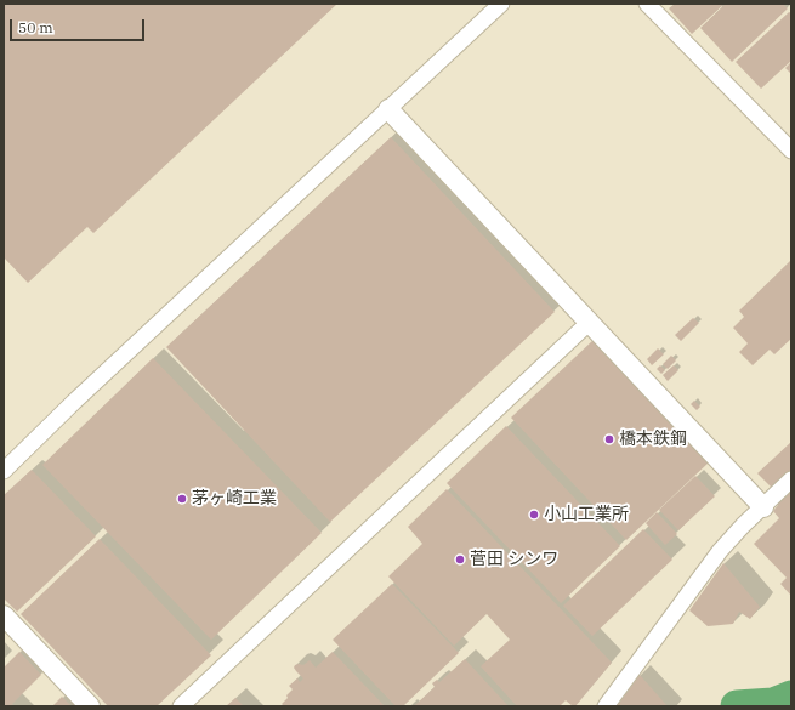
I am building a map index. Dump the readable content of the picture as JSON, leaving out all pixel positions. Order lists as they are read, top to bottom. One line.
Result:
{"places":["橋本鉄鋼","茅ヶ崎工業","小山工業所","菅田 シンワ"],"scale_bar":"50 m"}
